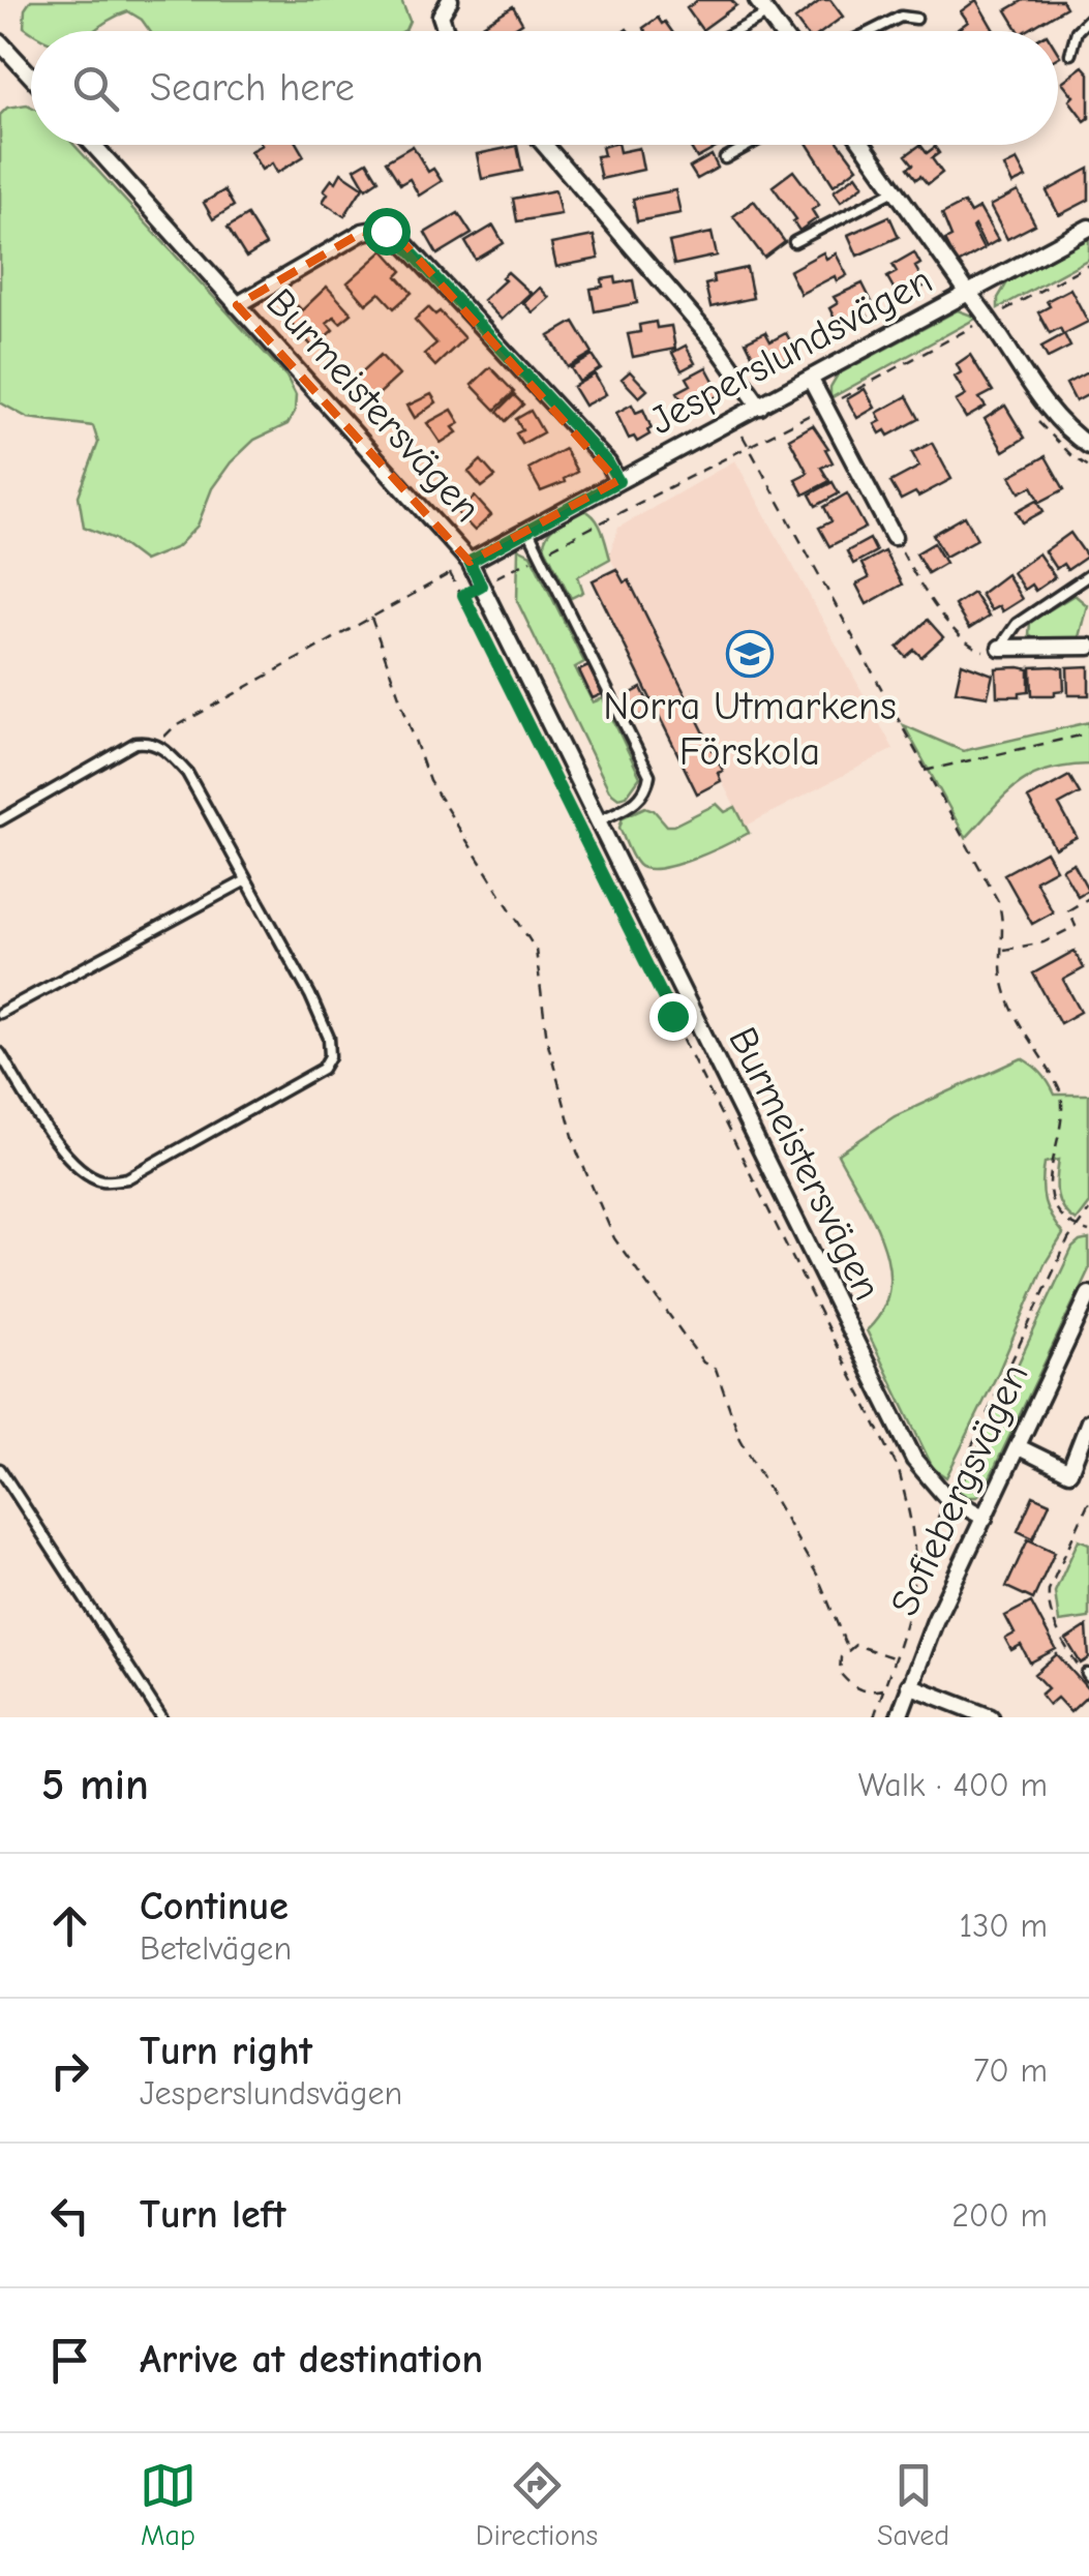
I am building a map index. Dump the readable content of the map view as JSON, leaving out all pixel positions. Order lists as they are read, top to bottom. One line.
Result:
{"streets":{"street":["Jesperslundsvägen","Burmeistersvägen","Sofiebergsvägen"]},"crossings":[["Jesperslundsvägen","Burmeistersvägen"],["Burmeistersvägen","Sofiebergsvägen"]],"places":{"school or university":["Norra Utmarkens Förskola"]},"page":{"search":"Search here","heading":["5 min","Walk · 400 m"],"list":[["Continue","Betelvägen","130 m"],["Turn right","Jesperslundsvägen","70 m"],["Turn left","200 m"],"Arrive at destination"],"nav":["Map","Directions","Saved"]}}
